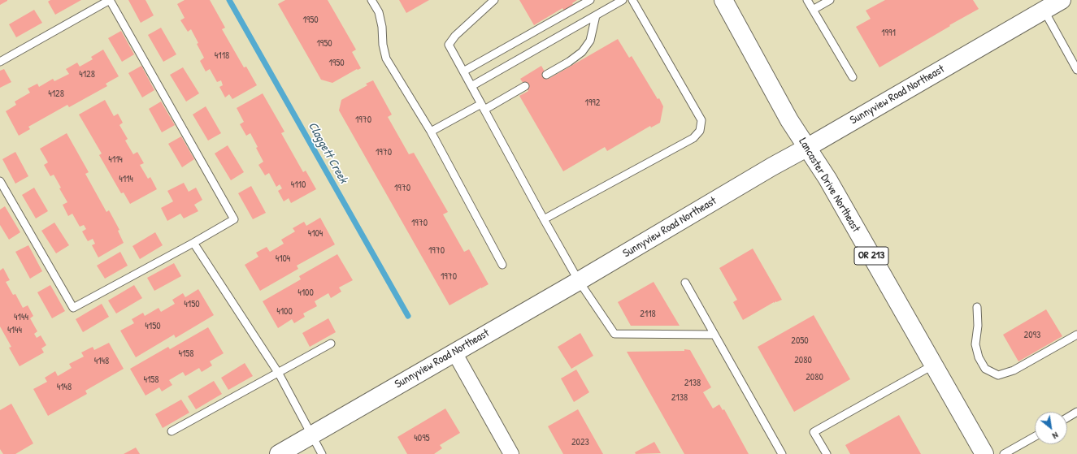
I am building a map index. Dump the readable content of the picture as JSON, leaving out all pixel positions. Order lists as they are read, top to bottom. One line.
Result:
{"streets":{"main road":["Sunnyview Road Northeast","Lancaster Drive Northeast","OR 213"]},"crossings":[["Sunnyview Road Northeast","Lancaster Drive Northeast"]],"water":["Claggett Creek"],"house_numbers":["1950","1991","1950","4118","1950","4128","4128","1992","1970","1970","4114","4114","4110","1970","1970","4104","1970","4104","1970","4100","4150","4100","2118","4144","4150","4144","2093","2050","4158","2080","4148","2080","4158","2138","4148","2138","4095","2023"],"north":"bottom right"}
